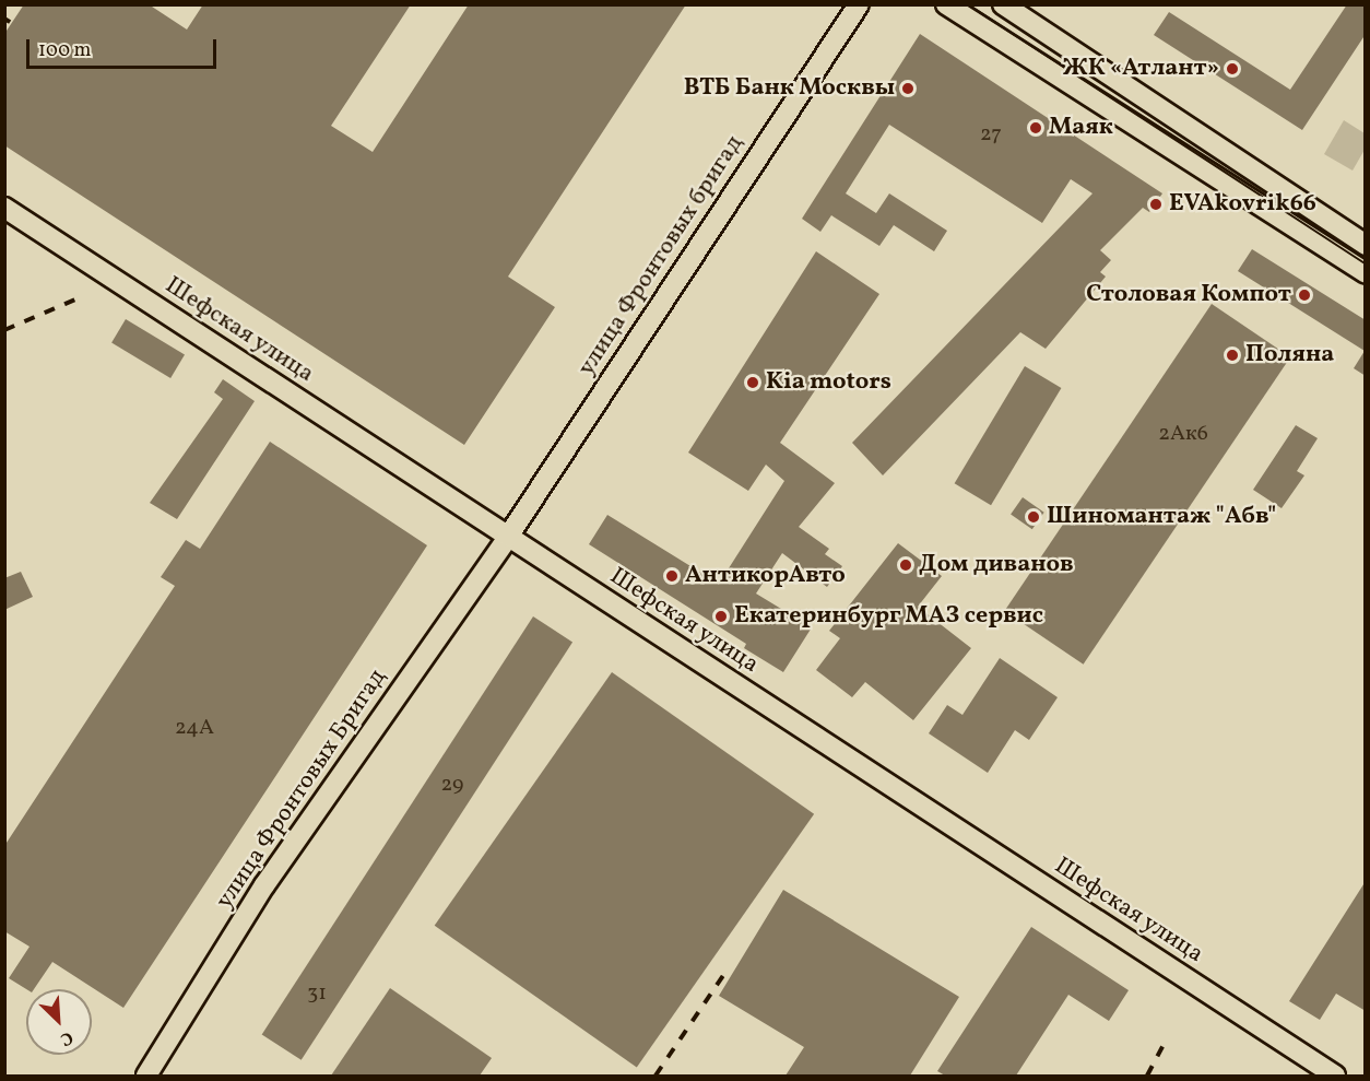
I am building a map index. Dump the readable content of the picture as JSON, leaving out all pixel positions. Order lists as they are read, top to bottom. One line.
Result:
{"streets":{"main road":["улица Фронтовых бригад","Шефская улица","улица Фронтовых Бригад"]},"crossings":[["улица Фронтовых бригад","Шефская улица"],["улица Фронтовых бригад","улица Фронтовых Бригад"],["Шефская улица","улица Фронтовых Бригад"]],"places":["ЖК «Атлант»","ВТБ Банк Москвы","Маяк","EVAkovrik66","Столовая Компот","Поляна","Kia motors","Шиномантаж \"Абв\"","Дом диванов","АнтикорАвто","Екатеринбург МАЗ сервис"],"house_numbers":["27","2Ак6","24А","29","31"],"scale_bar":"100 m","north":"bottom right"}
